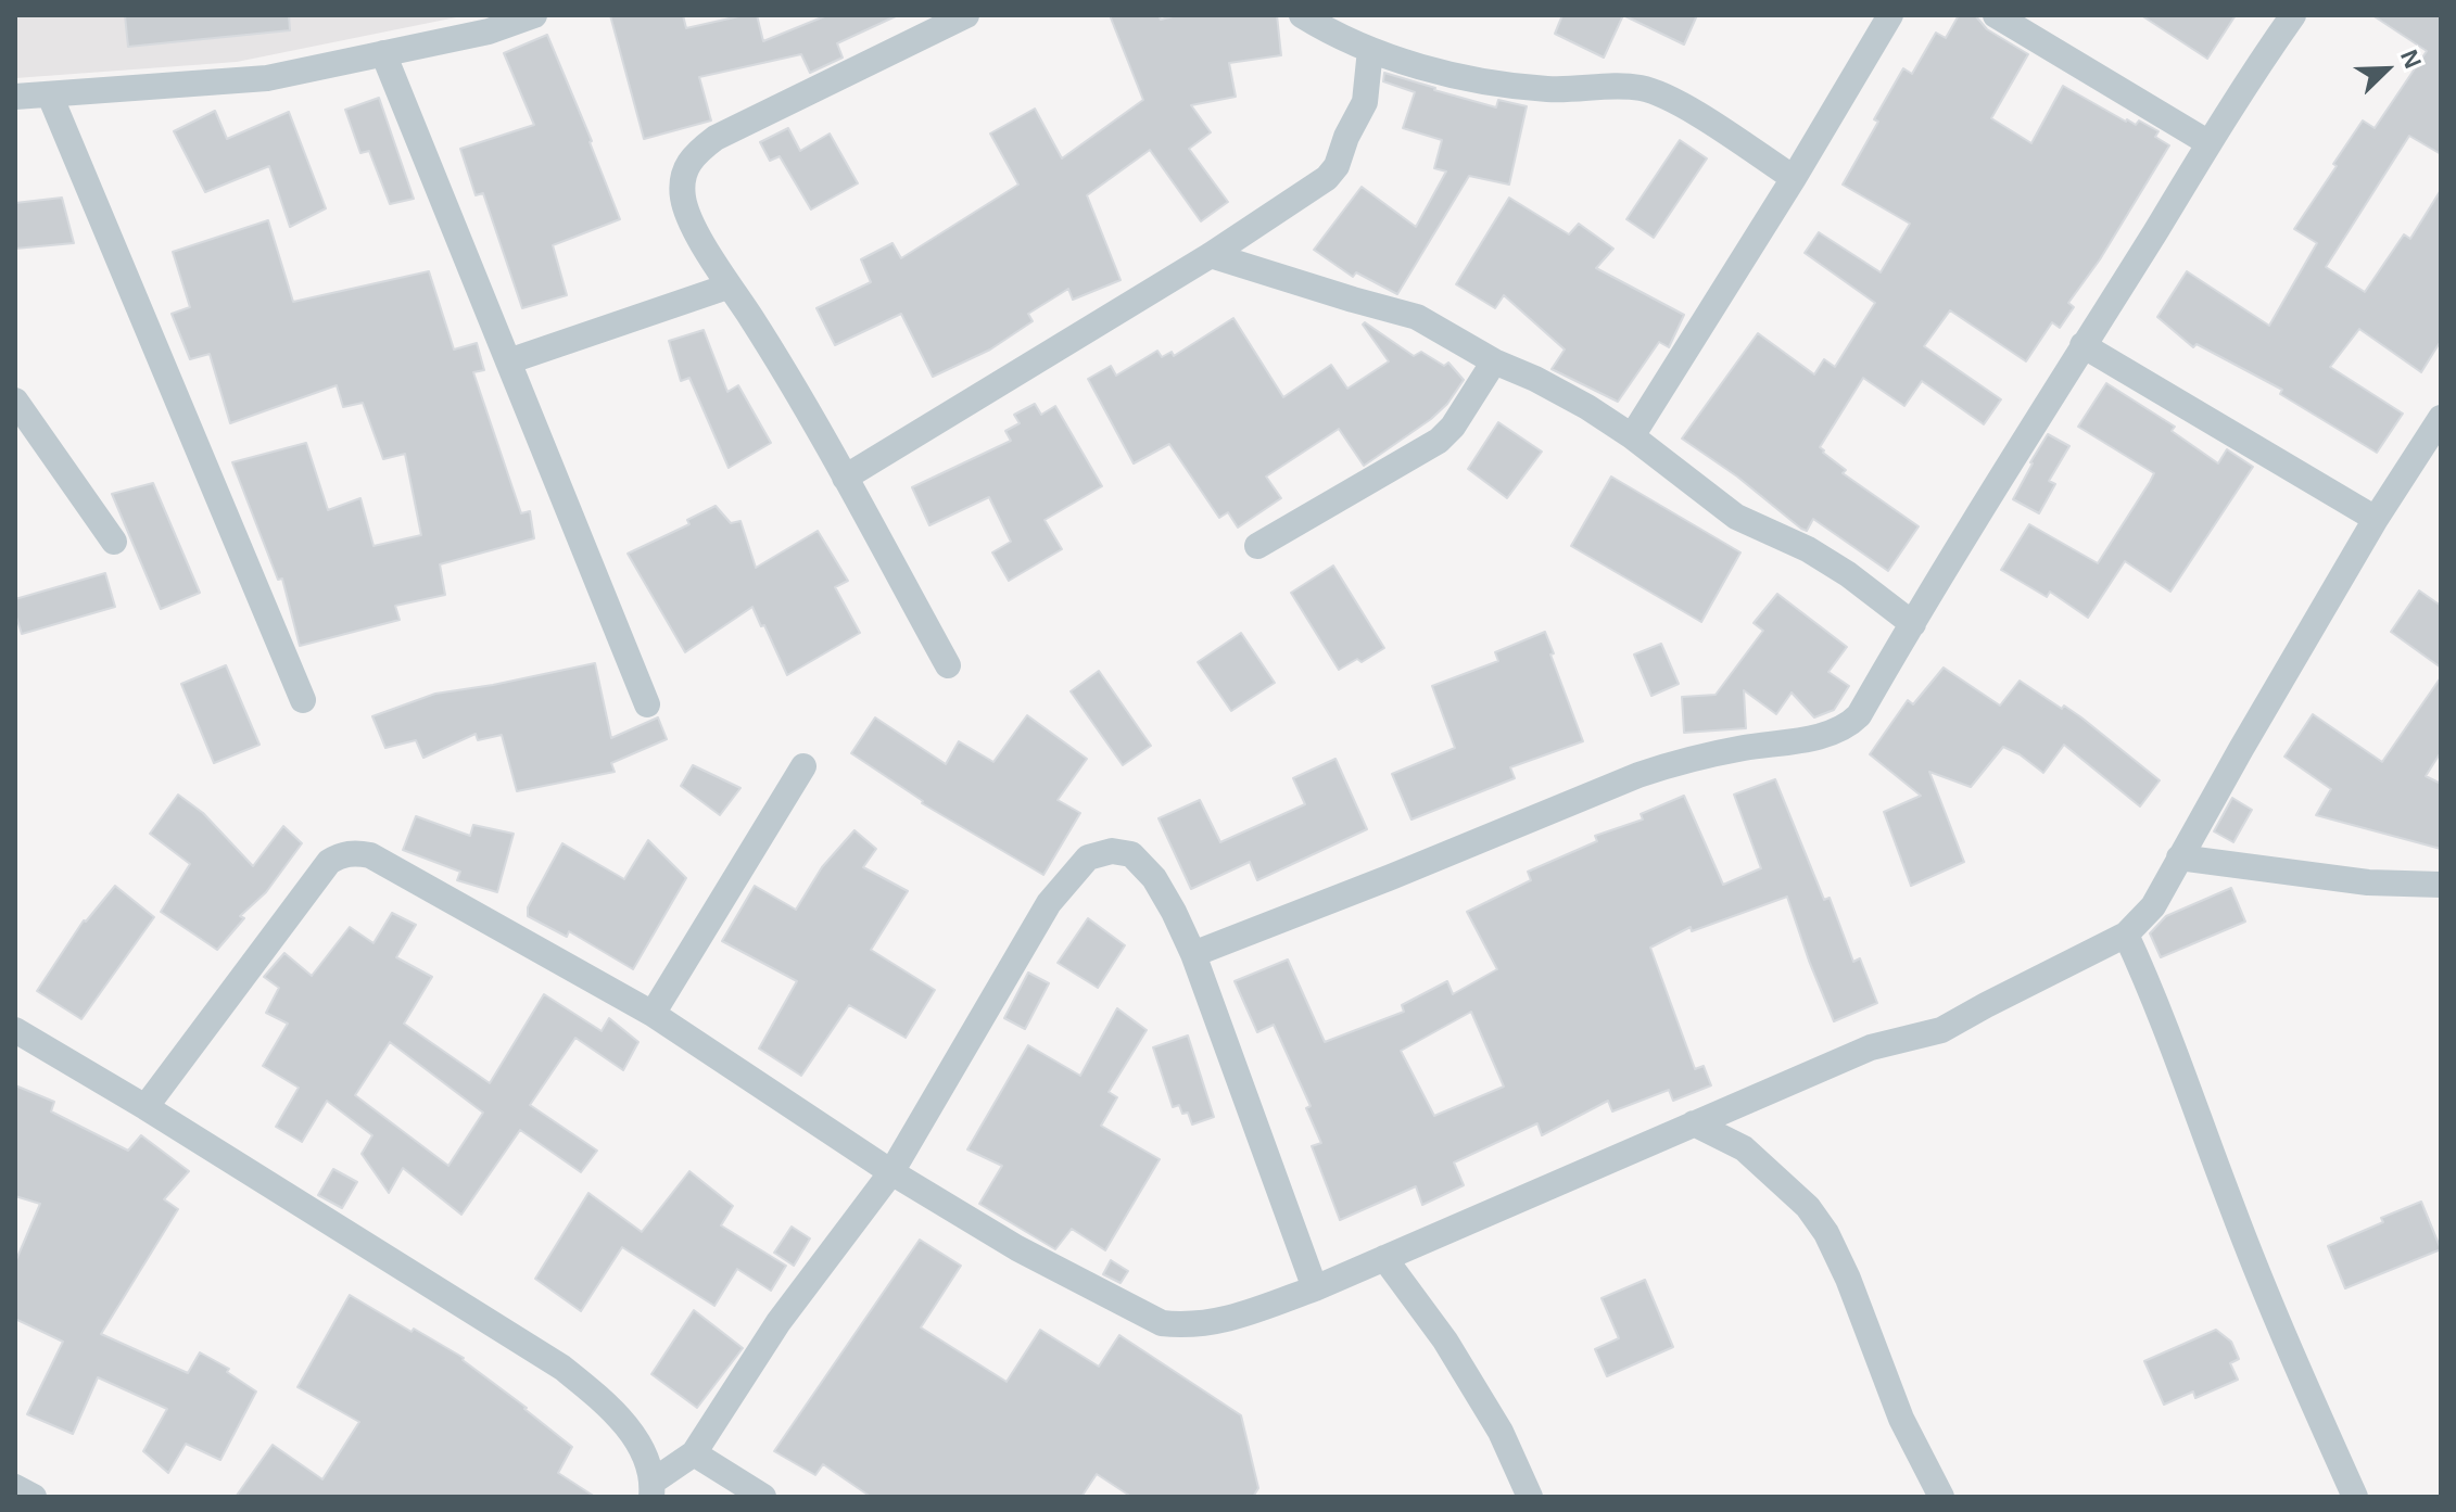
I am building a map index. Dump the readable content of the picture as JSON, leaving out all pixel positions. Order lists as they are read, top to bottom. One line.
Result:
{"north":"top right"}
